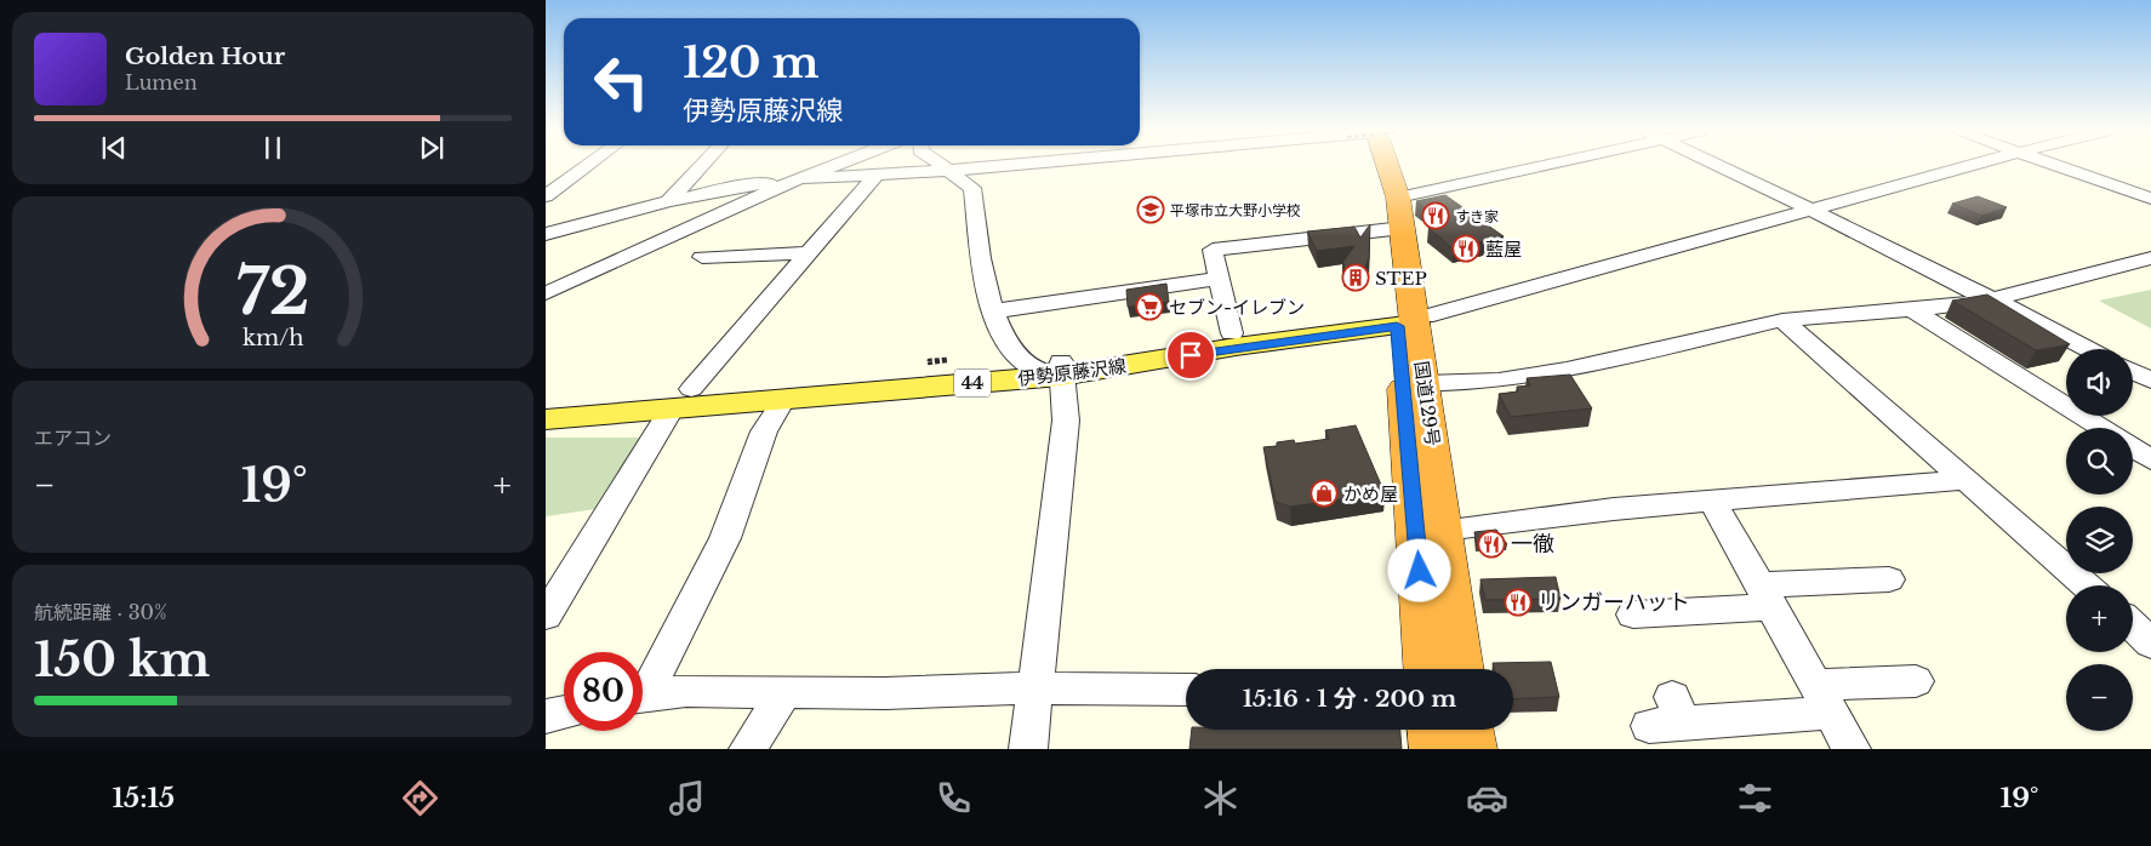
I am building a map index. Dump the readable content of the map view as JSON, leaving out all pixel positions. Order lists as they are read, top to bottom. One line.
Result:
{"streets":{"highway":["国道129号"],"main road":["伊勢原藤沢線","44"]},"crossings":[["伊勢原藤沢線","国道129号"]],"places":{"school or university":["平塚市立大野小学校"],"restaurant":["すき家","藍屋","一徹","リンガーハット"],"building":["STEP"],"supermarket":["セブン-イレブン"],"shop":["かめ屋"]},"page":{"turn":["120 m","伊勢原藤沢線"],"song":["Golden Hour","Lumen"],"map_buttons":["+","−"],"tile":["エアコン",["航続距離 · 30%","150 km"]],"heat":["−","19°","+"],"limit":"80","trip":"15:16 · 1 分 · 200 m","tabs":["15:15","19°"],"gauge":["72","km/h"]}}
